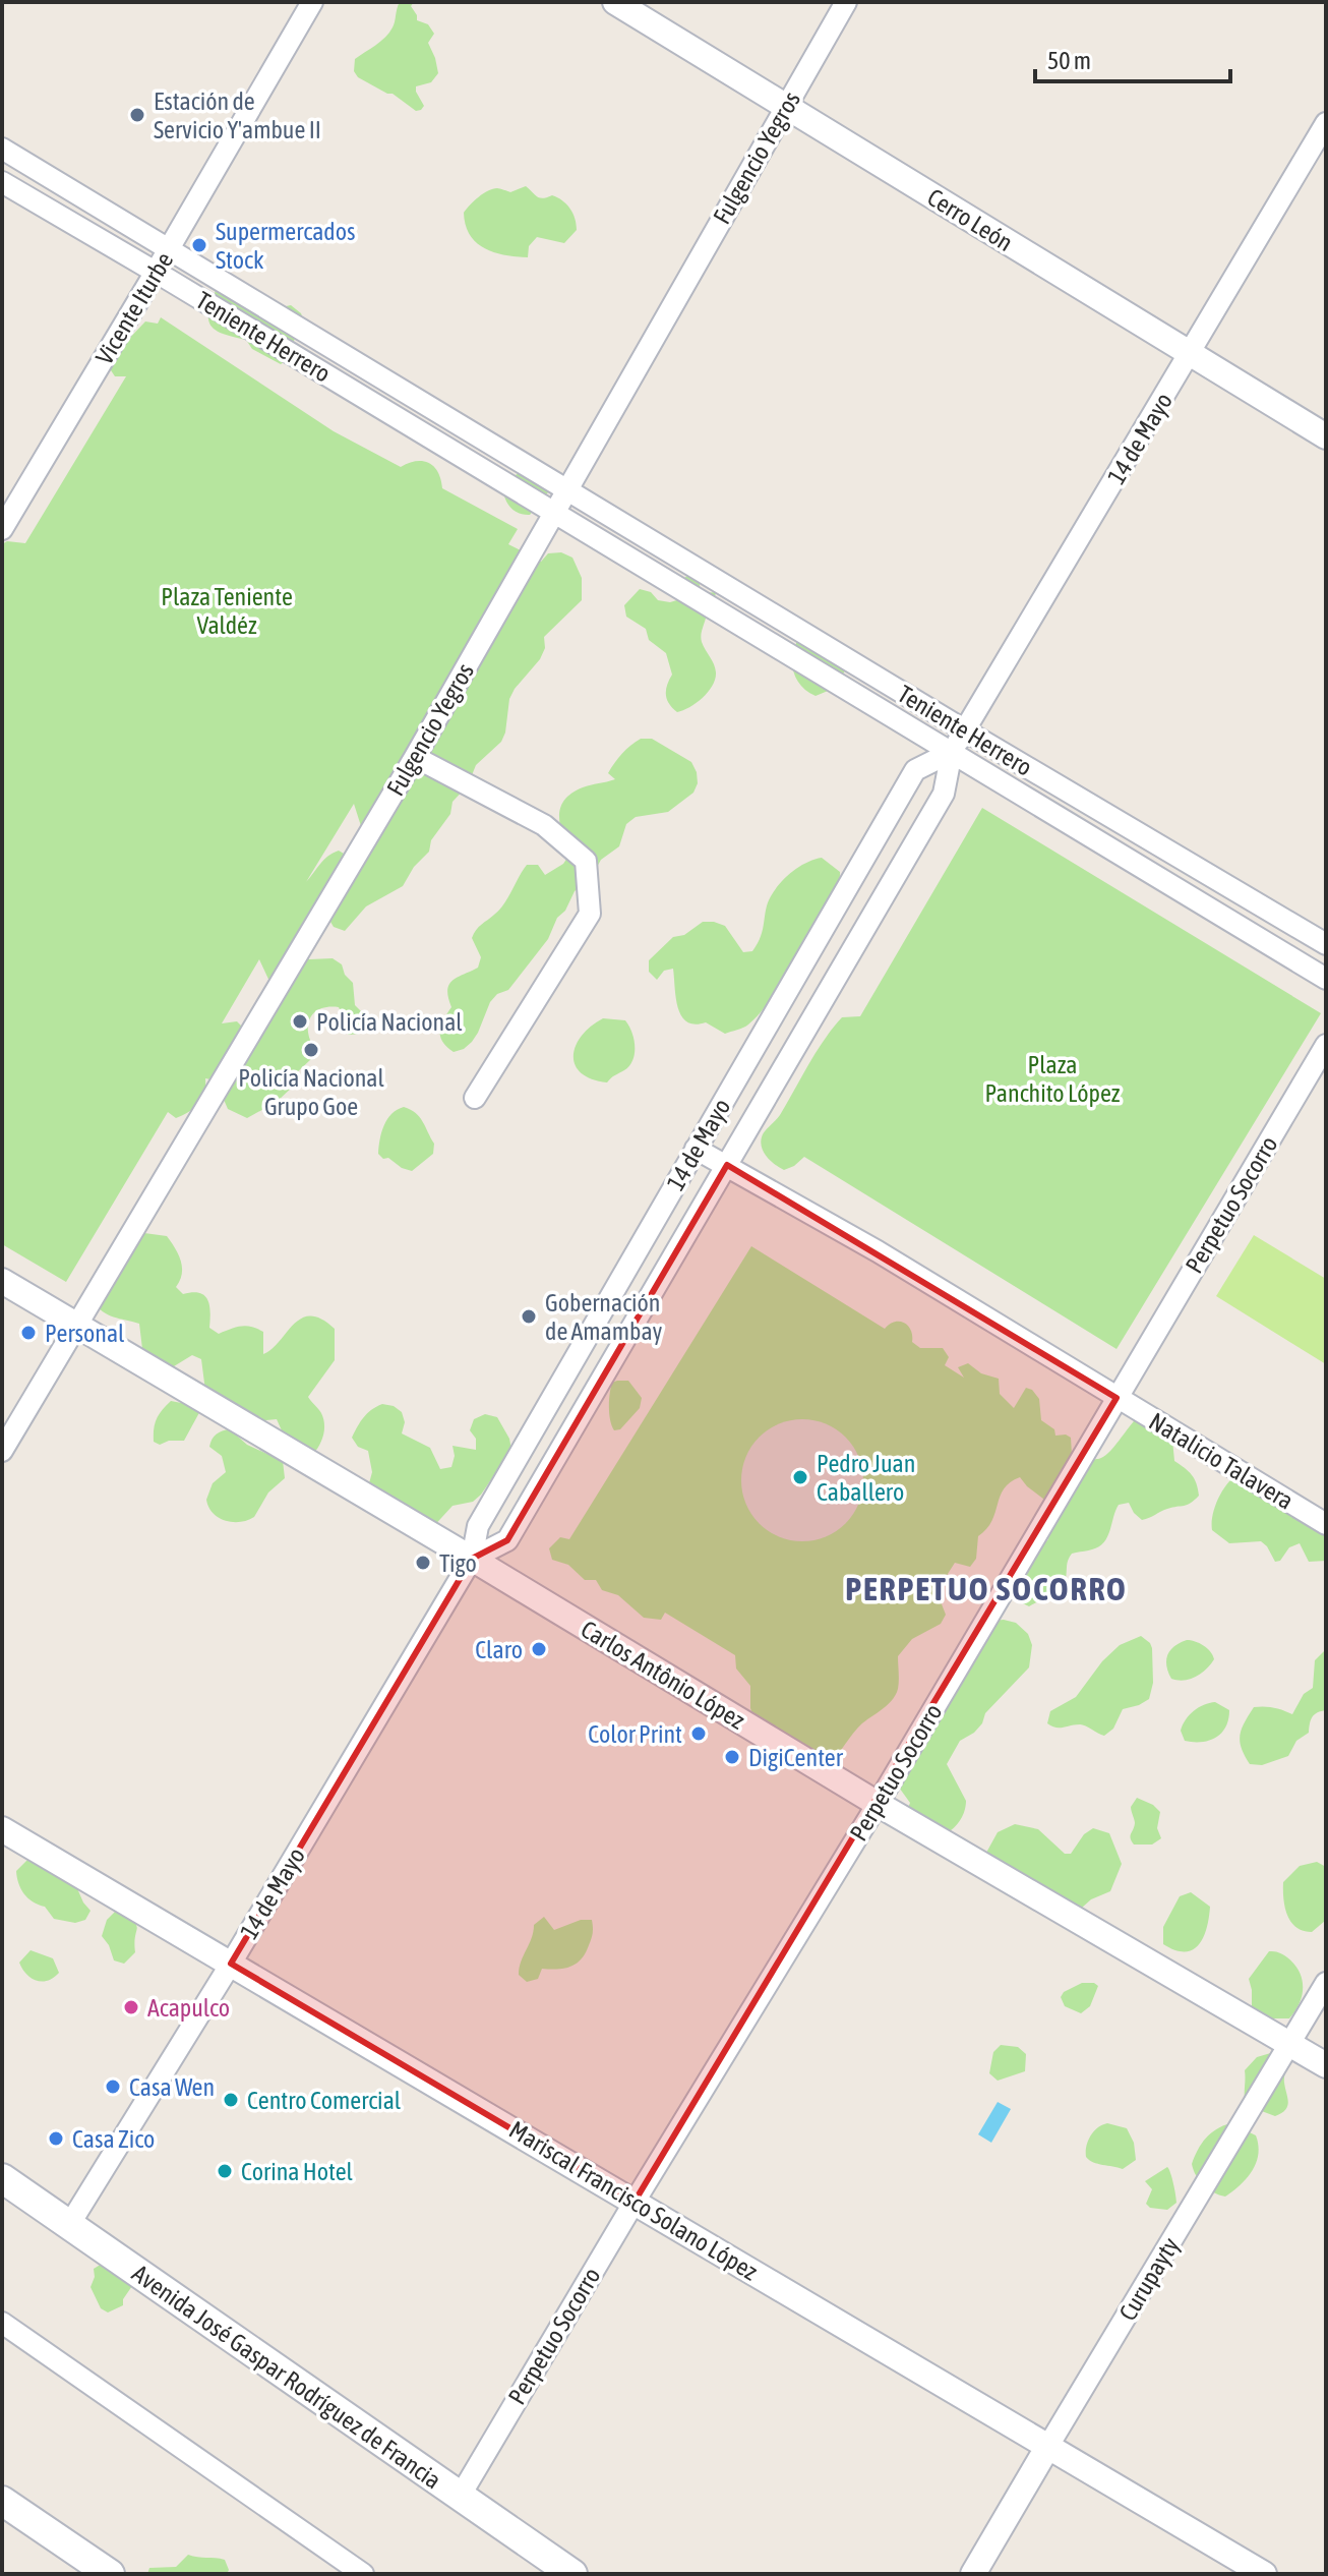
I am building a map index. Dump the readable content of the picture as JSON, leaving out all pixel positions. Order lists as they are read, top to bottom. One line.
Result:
{"streets":{"main road":["Avenida José Gaspar Rodríguez de Francia"],"street":["Fulgencio Yegros","Cerro León","Vicente Iturbe","Teniente Herrero","14 de Mayo","Perpetuo Socorro","Natalicio Talavera","Carlos Antônio López","Mariscal Francisco Solano López","Curupayty"]},"crossings":[["Fulgencio Yegros","Cerro León"],["Fulgencio Yegros","Teniente Herrero"],["Fulgencio Yegros","Carlos Antônio López"],["Cerro León","14 de Mayo"],["Vicente Iturbe","Teniente Herrero"],["Teniente Herrero","14 de Mayo"],["14 de Mayo","Natalicio Talavera"],["14 de Mayo","Carlos Antônio López"],["14 de Mayo","Mariscal Francisco Solano López"],["14 de Mayo","Avenida José Gaspar Rodríguez de Francia"],["Perpetuo Socorro","Natalicio Talavera"],["Perpetuo Socorro","Carlos Antônio López"],["Perpetuo Socorro","Mariscal Francisco Solano López"],["Perpetuo Socorro","Avenida José Gaspar Rodríguez de Francia"],["Carlos Antônio López","Curupayty"],["Mariscal Francisco Solano López","Curupayty"]],"districts":["PERPETUO SOCORRO"],"parks":["Plaza Teniente Valdéz","Plaza Panchito López"],"places":["Estación de Servicio Y'ambue II","Supermercados Stock","Policía Nacional","Policía Nacional Grupo Goe","Gobernación de Amambay","Personal","Pedro Juan Caballero","Tigo","Claro","Color Print","DigiCenter","Acapulco","Casa Wen","Centro Comercial","Casa Zico","Corina Hotel"],"scale_bar":"50 m"}
